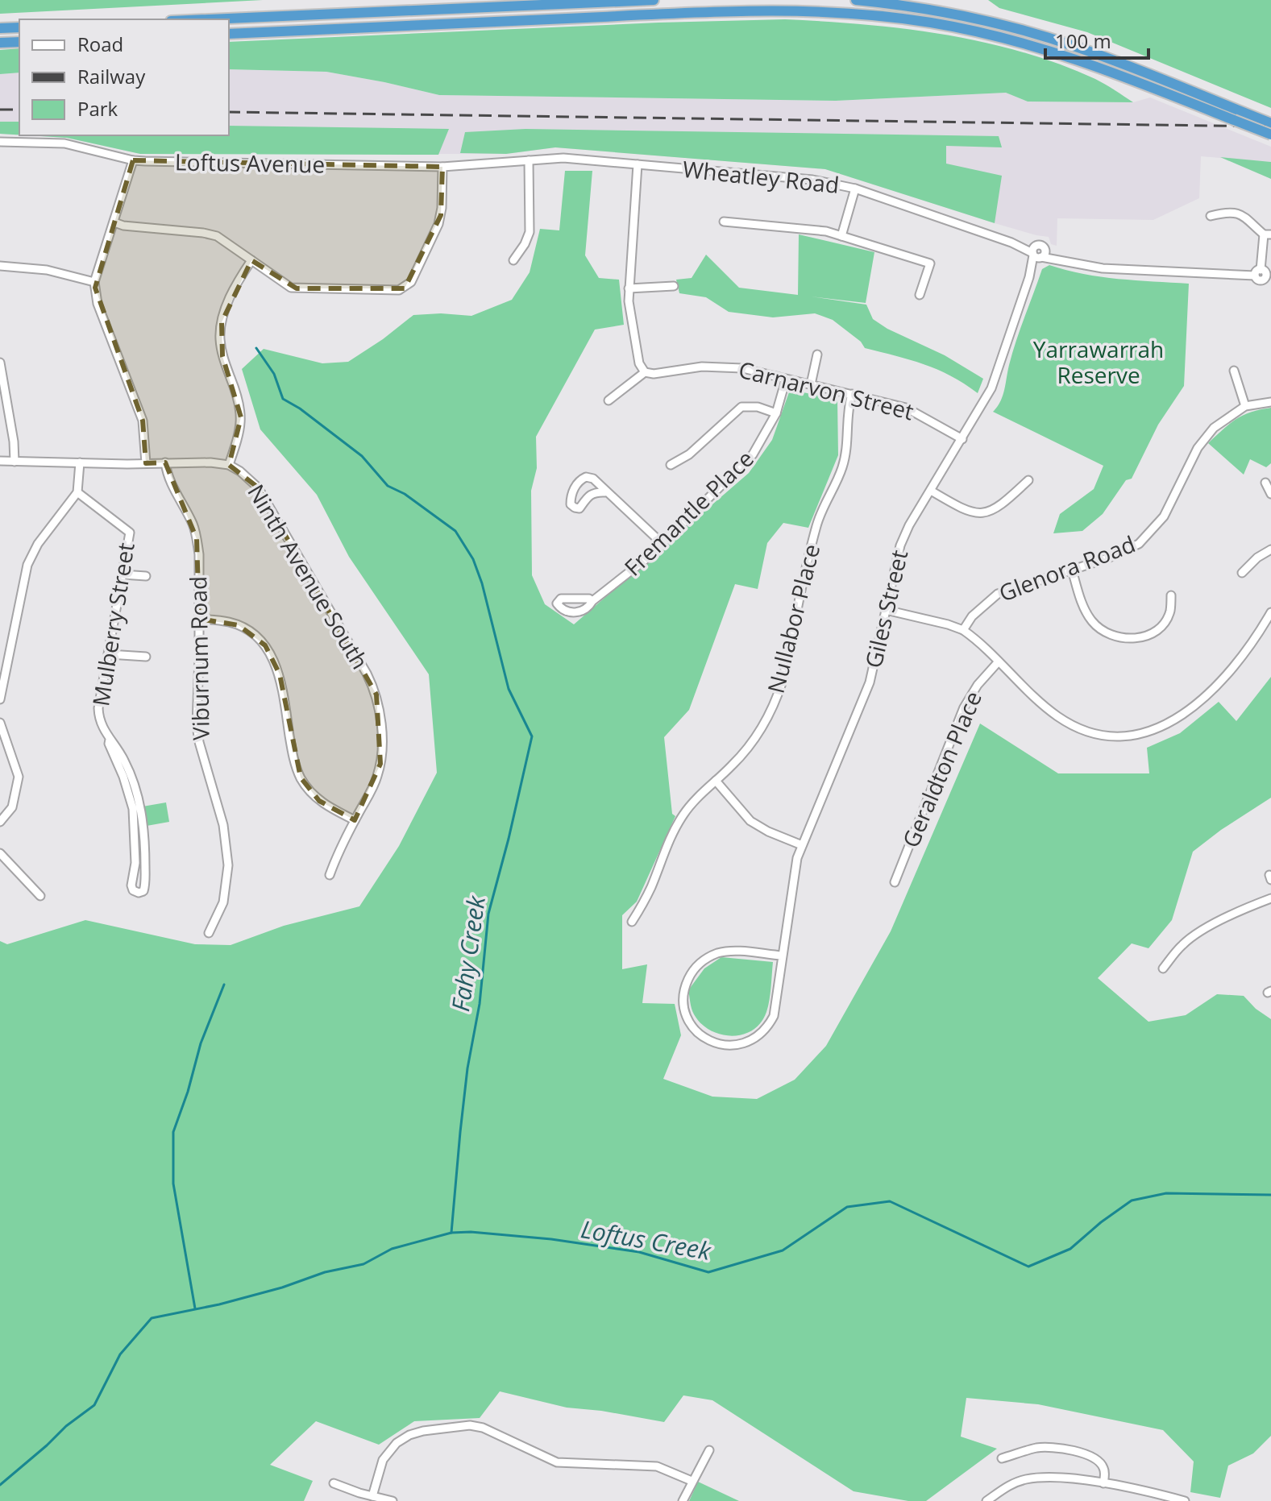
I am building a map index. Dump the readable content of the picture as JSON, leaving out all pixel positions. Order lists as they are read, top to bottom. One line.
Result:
{"streets":{"street":["Loftus Avenue","Wheatley Road","Carnarvon Street","Fremantle Place","Glenora Road","Ninth Avenue South","Giles Street","Nullabor Place","Mulberry Street","Viburnum Road","Geraldton Place"]},"crossings":[["Loftus Avenue","Wheatley Road"],["Wheatley Road","Giles Street"],["Carnarvon Street","Fremantle Place"],["Carnarvon Street","Giles Street"],["Carnarvon Street","Nullabor Place"],["Ninth Avenue South","Viburnum Road"]],"water":["Fahy Creek","Loftus Creek"],"parks":["Yarrawarrah Reserve"],"legend":["Road","Railway","Park"],"scale_bar":"100 m"}
